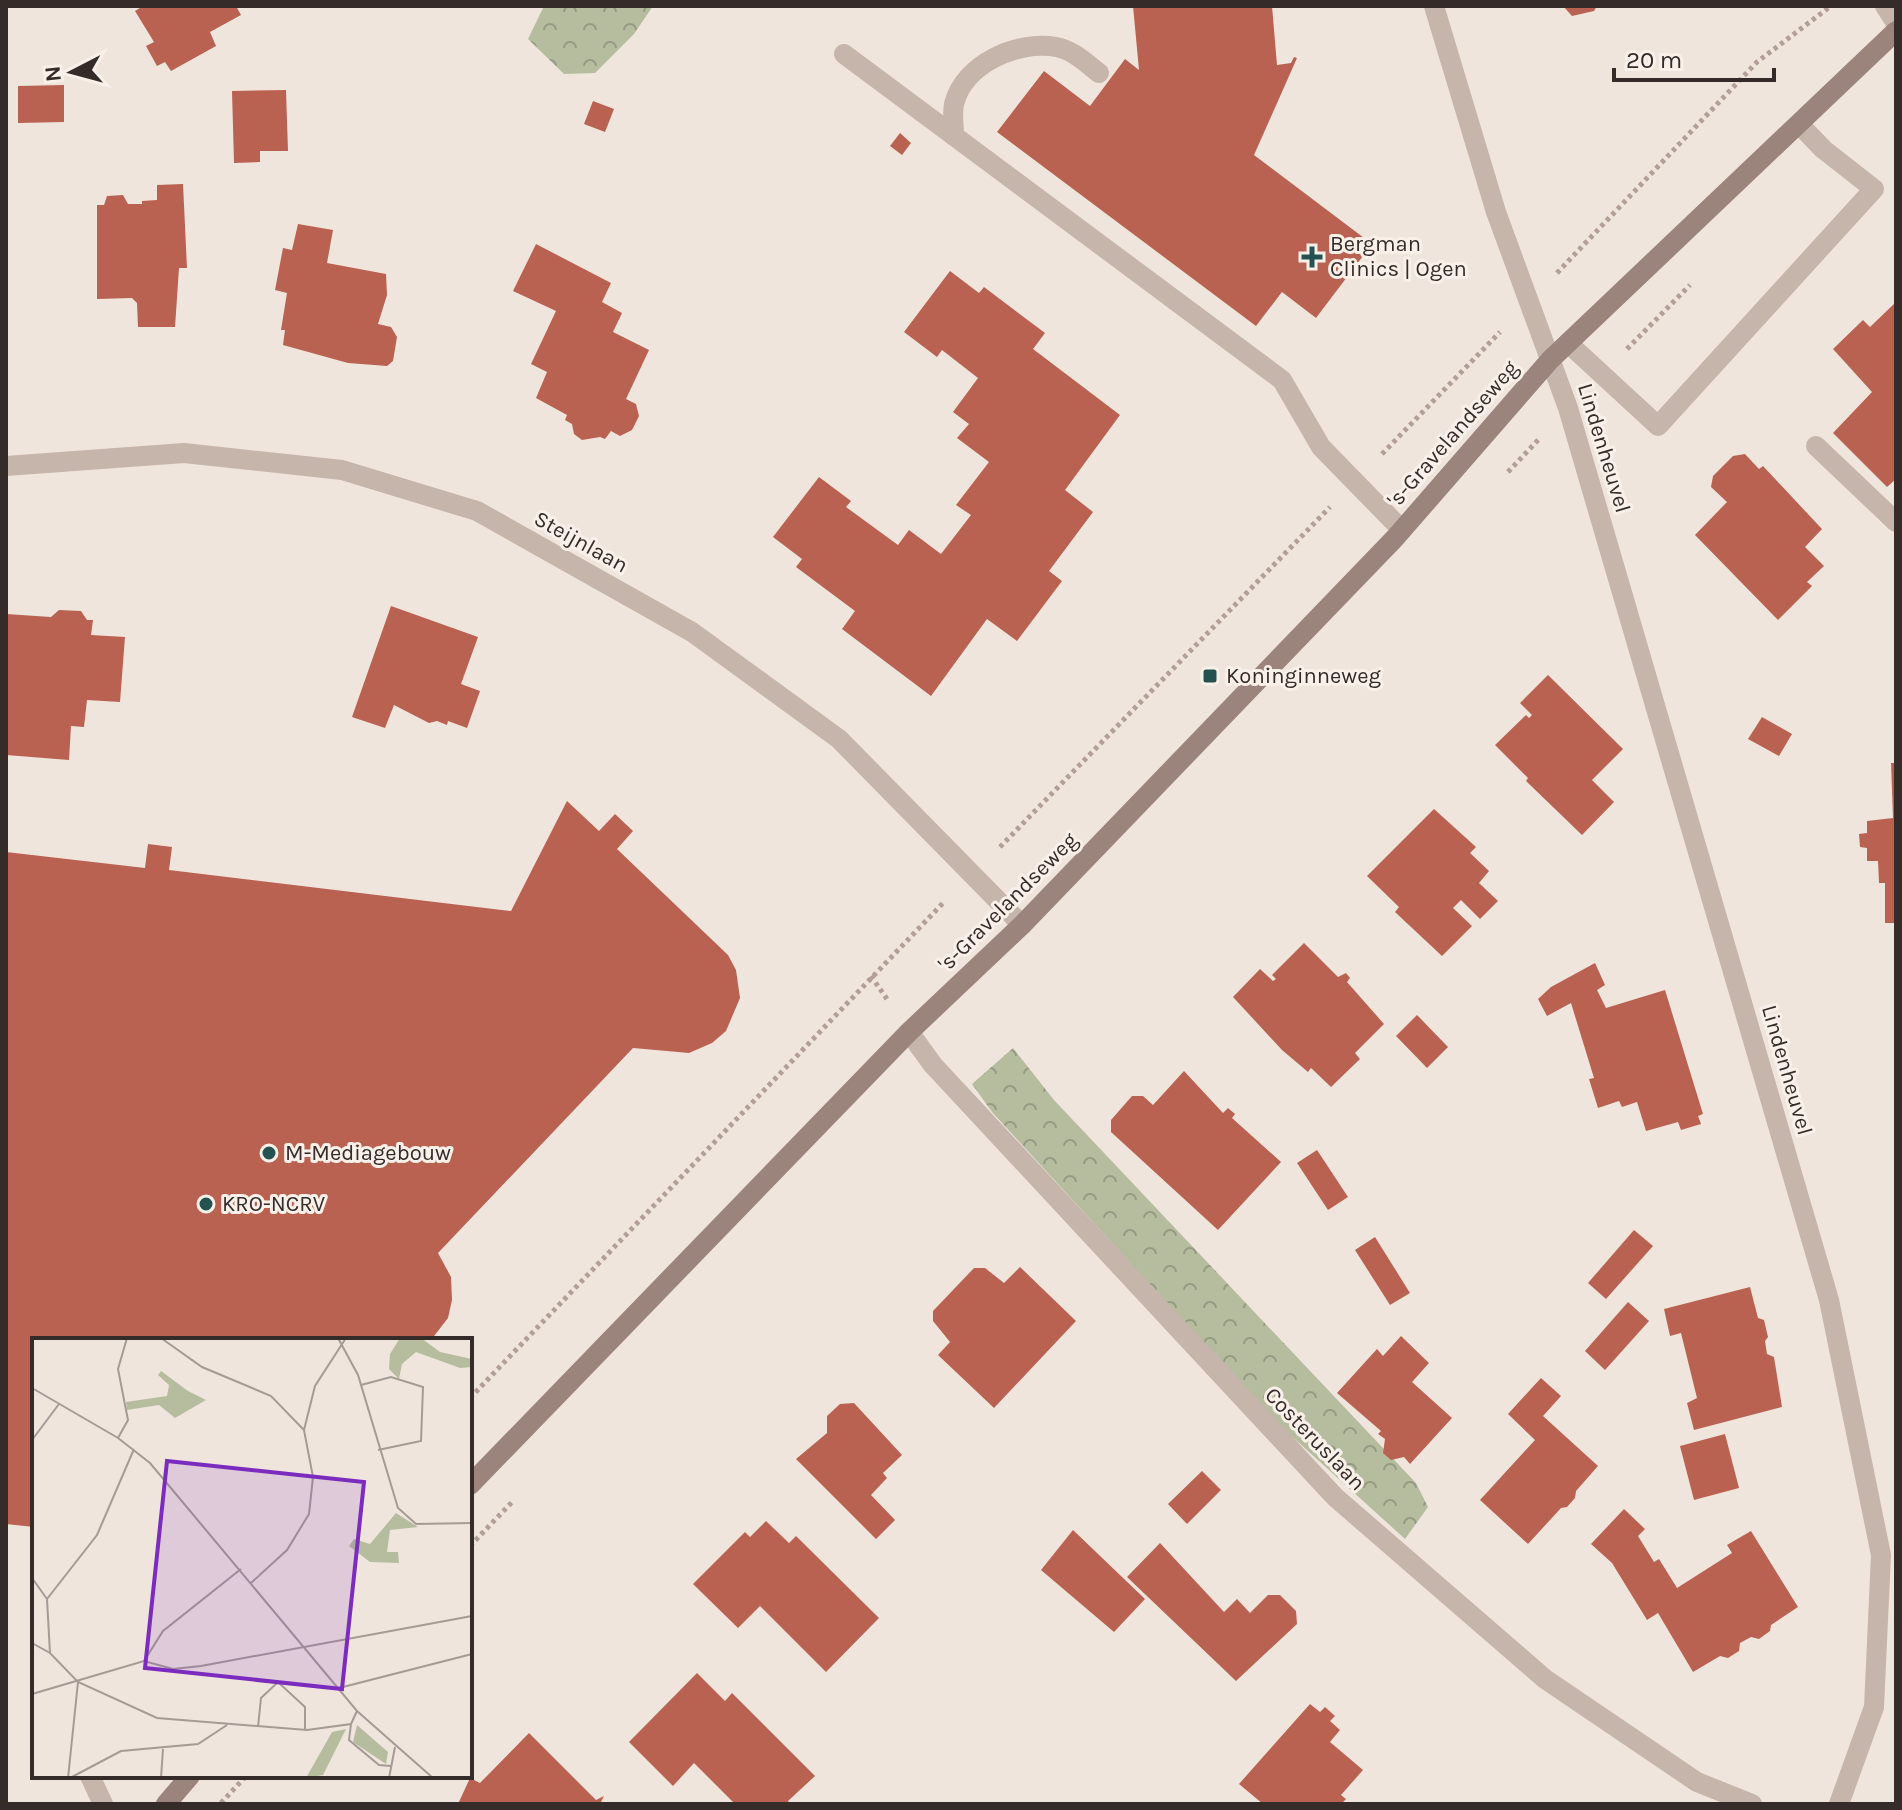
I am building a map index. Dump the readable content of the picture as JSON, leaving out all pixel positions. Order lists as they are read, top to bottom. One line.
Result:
{"streets":{"main road":["'s-Gravelandseweg"],"street":["Lindenheuvel","Steijnlaan","Costeruslaan"]},"crossings":[["'s-Gravelandseweg","Lindenheuvel"],["'s-Gravelandseweg","Steijnlaan"],["'s-Gravelandseweg","Costeruslaan"]],"places":{"health":["Bergman Clinics | Ogen"],"transit":["Koninginneweg"],"other":["M-Mediagebouw","KRO-NCRV"]},"scale_bar":"20 m","north":"left"}
